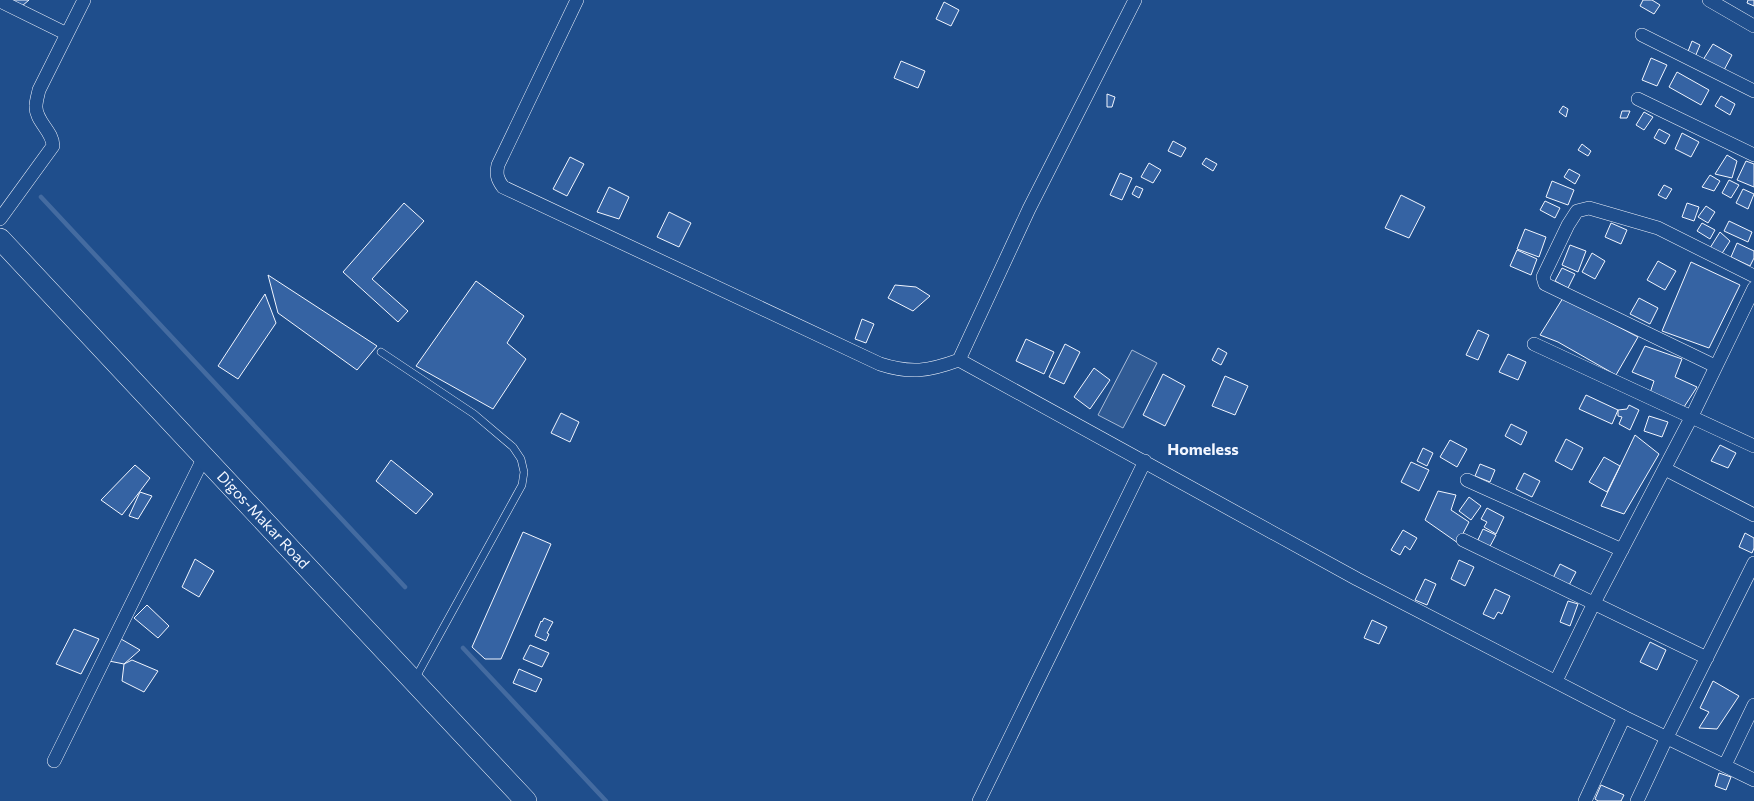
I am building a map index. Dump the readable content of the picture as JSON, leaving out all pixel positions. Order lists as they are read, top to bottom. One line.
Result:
{"streets":{"main road":["Digos-Makar Road"]},"districts":["Homeless"]}
